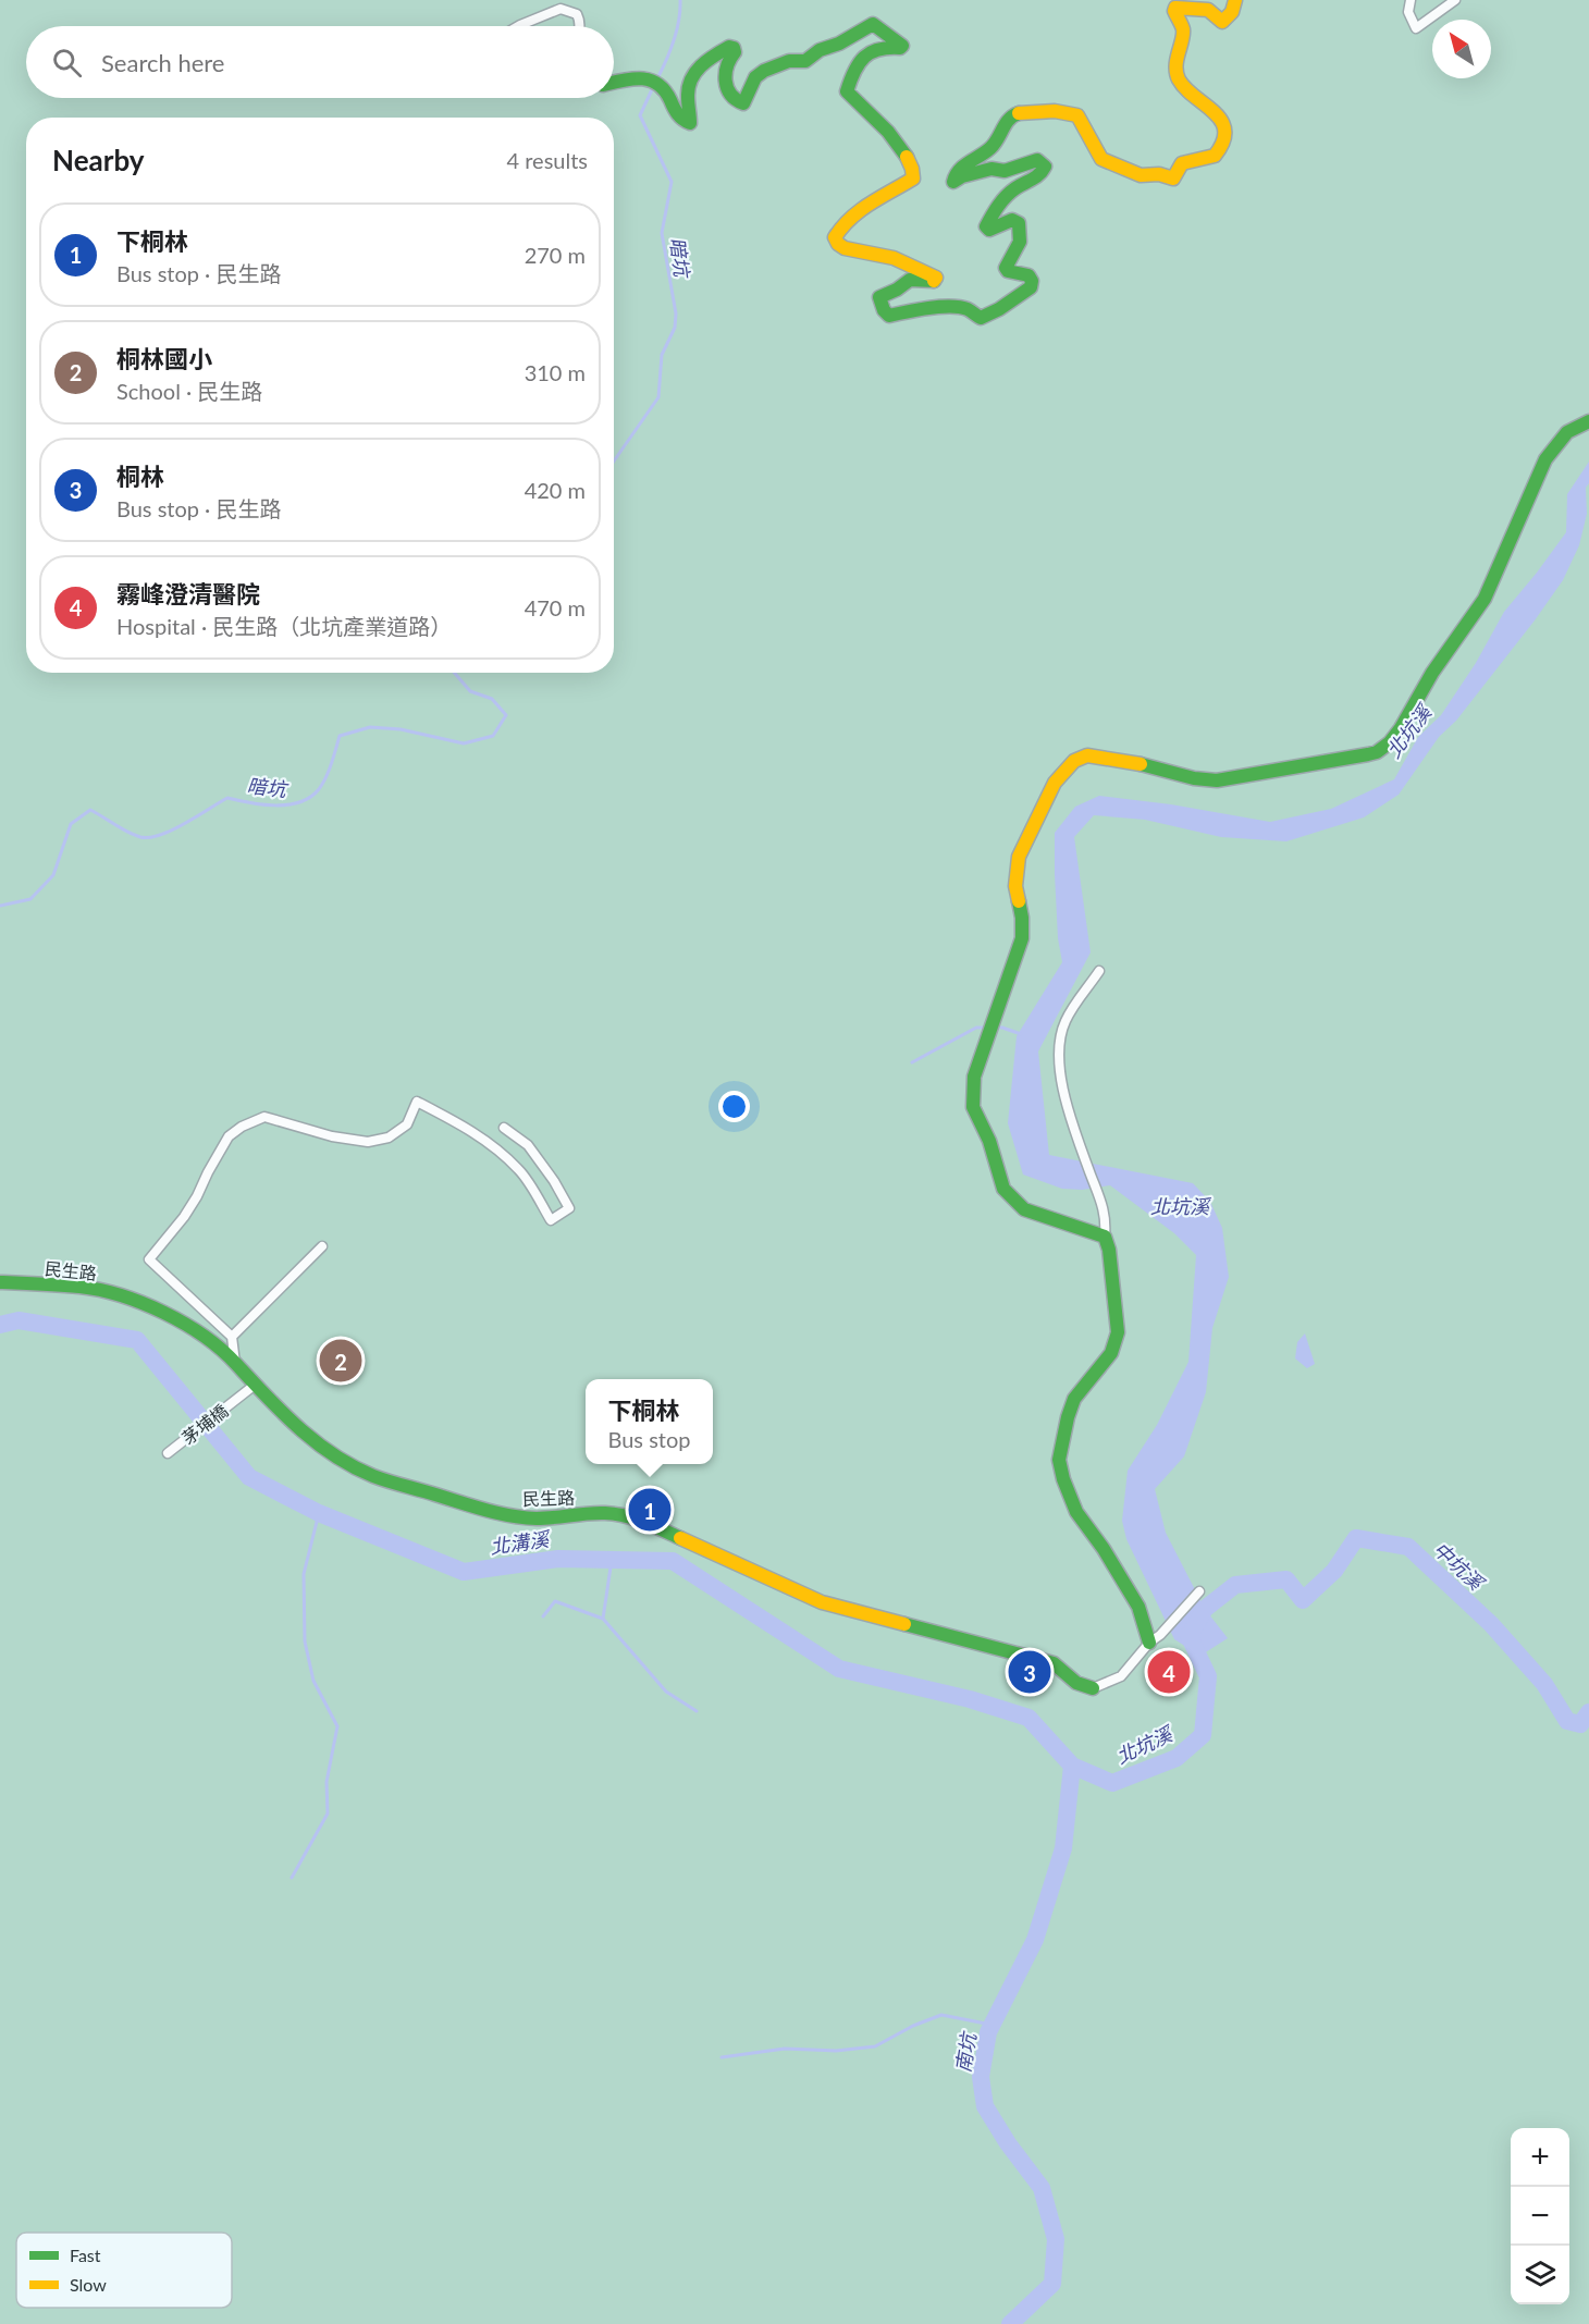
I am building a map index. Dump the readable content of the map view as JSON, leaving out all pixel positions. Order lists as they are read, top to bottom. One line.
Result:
{"streets":{"street":["民生路","茅埔橋"]},"crossings":[["民生路","茅埔橋"]],"water":["暗坑","北坑溪","北溝溪","中坑溪","南坑"],"legend":["Fast","Slow"],"north":"top left","page":{"search":"Search here","heading":["Nearby","4 results"],"list":[{"mark":"1","name":"下桐林","note":"Bus stop · 民生路","value":"270 m"},{"mark":"2","name":"桐林國小","note":"School · 民生路","value":"310 m"},{"mark":"3","name":"桐林","note":"Bus stop · 民生路","value":"420 m"},{"mark":"4","name":"霧峰澄清醫院","note":"Hospital · 民生路（北坑產業道路）","value":"470 m"}],"pins":["2","1","3","4"],"popup":["下桐林","Bus stop"],"map_buttons":["+","−"]}}
